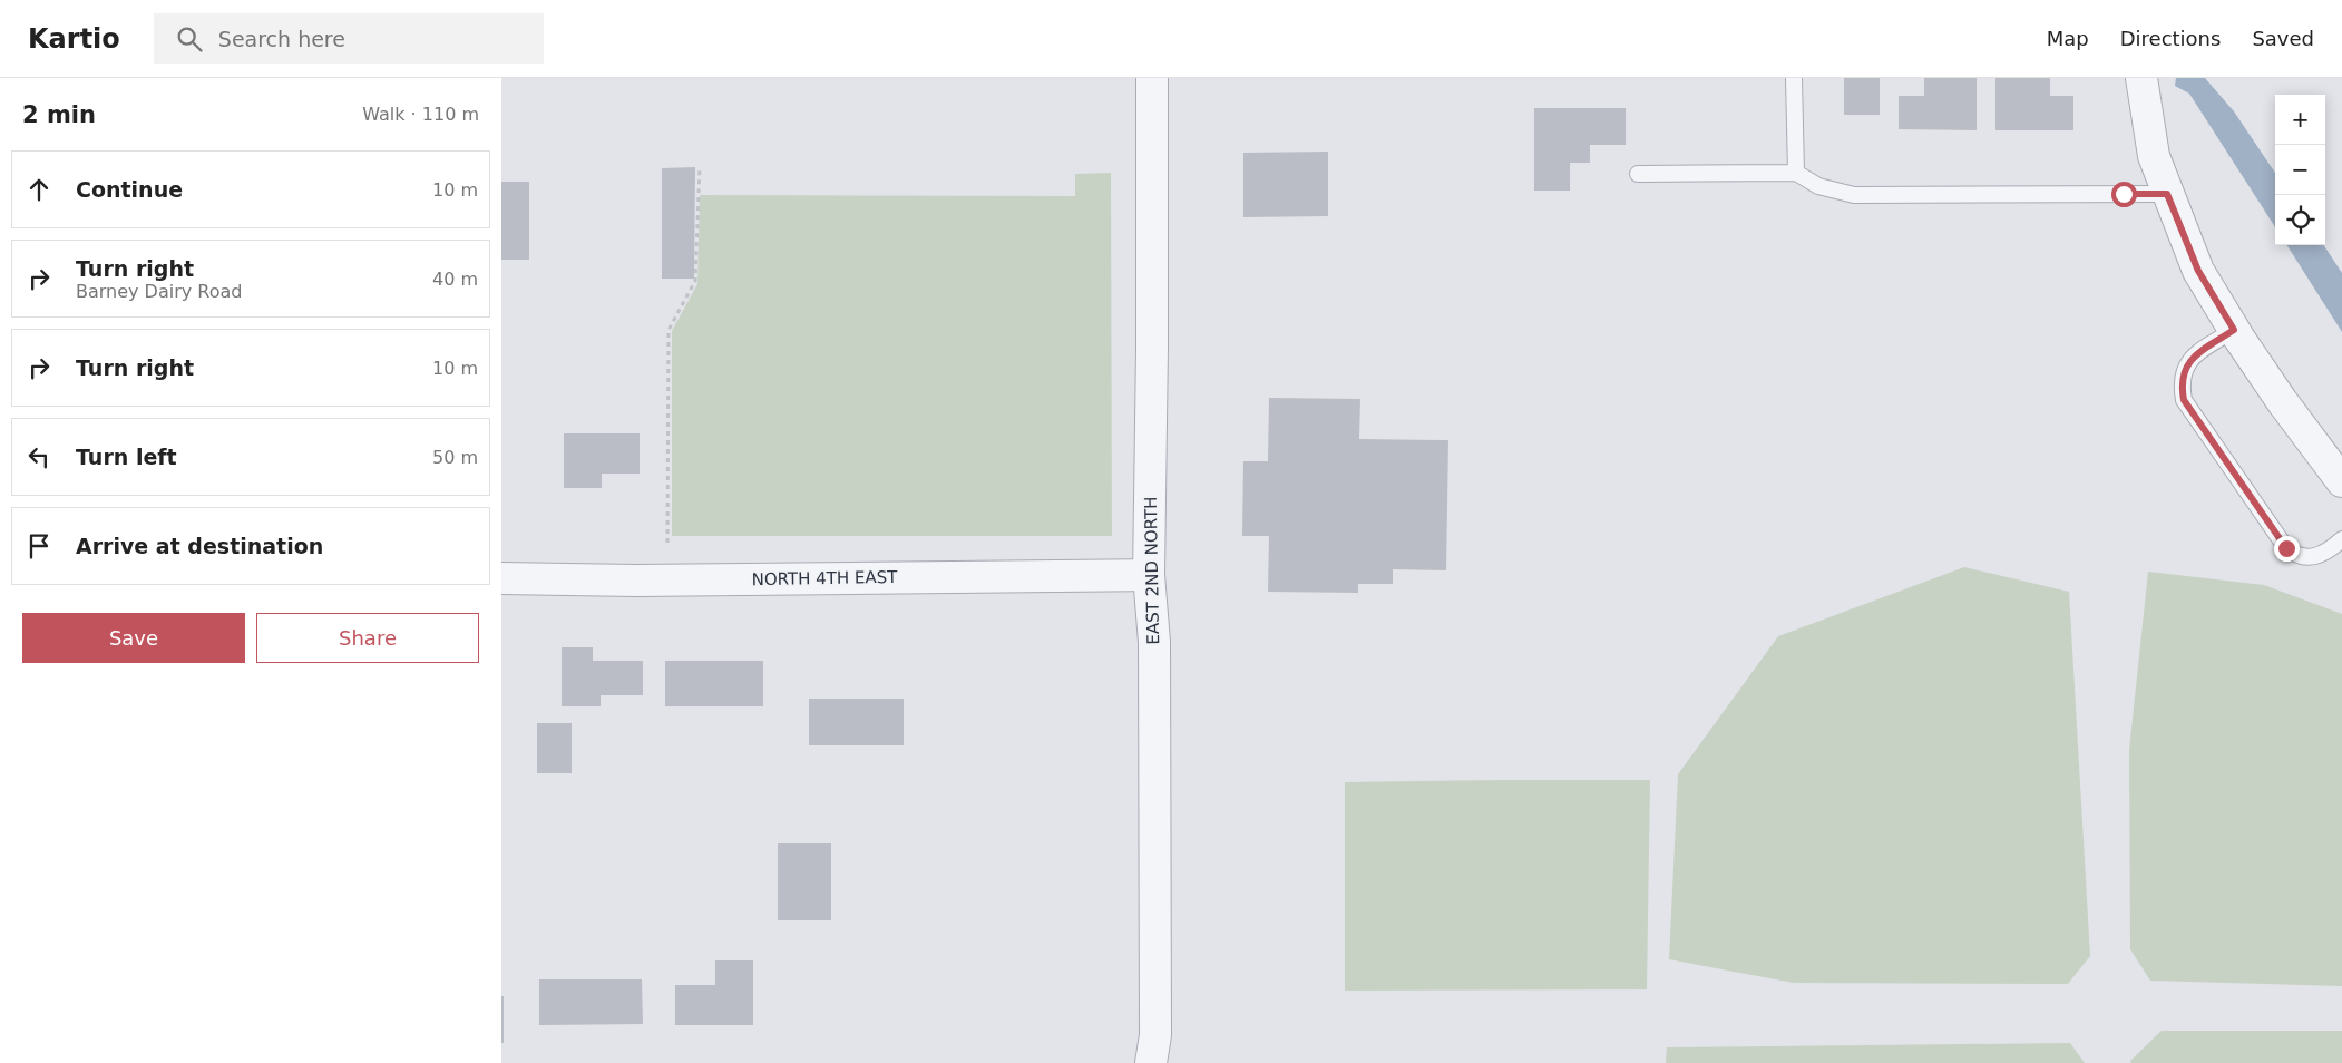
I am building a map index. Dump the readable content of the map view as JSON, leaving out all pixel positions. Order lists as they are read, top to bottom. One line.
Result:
{"streets":{"street":["EAST 2ND NORTH","NORTH 4TH EAST"]},"crossings":[["EAST 2ND NORTH","NORTH 4TH EAST"]],"page":{"header":"Kartio","search":"Search here","nav":["Map","Directions","Saved"],"heading":["2 min","Walk · 110 m"],"map_buttons":["+","−"],"list":[["Continue","10 m"],["Turn right","Barney Dairy Road","40 m"],["Turn right","10 m"],["Turn left","50 m"],"Arrive at destination"],"buttons":["Save","Share"]}}
